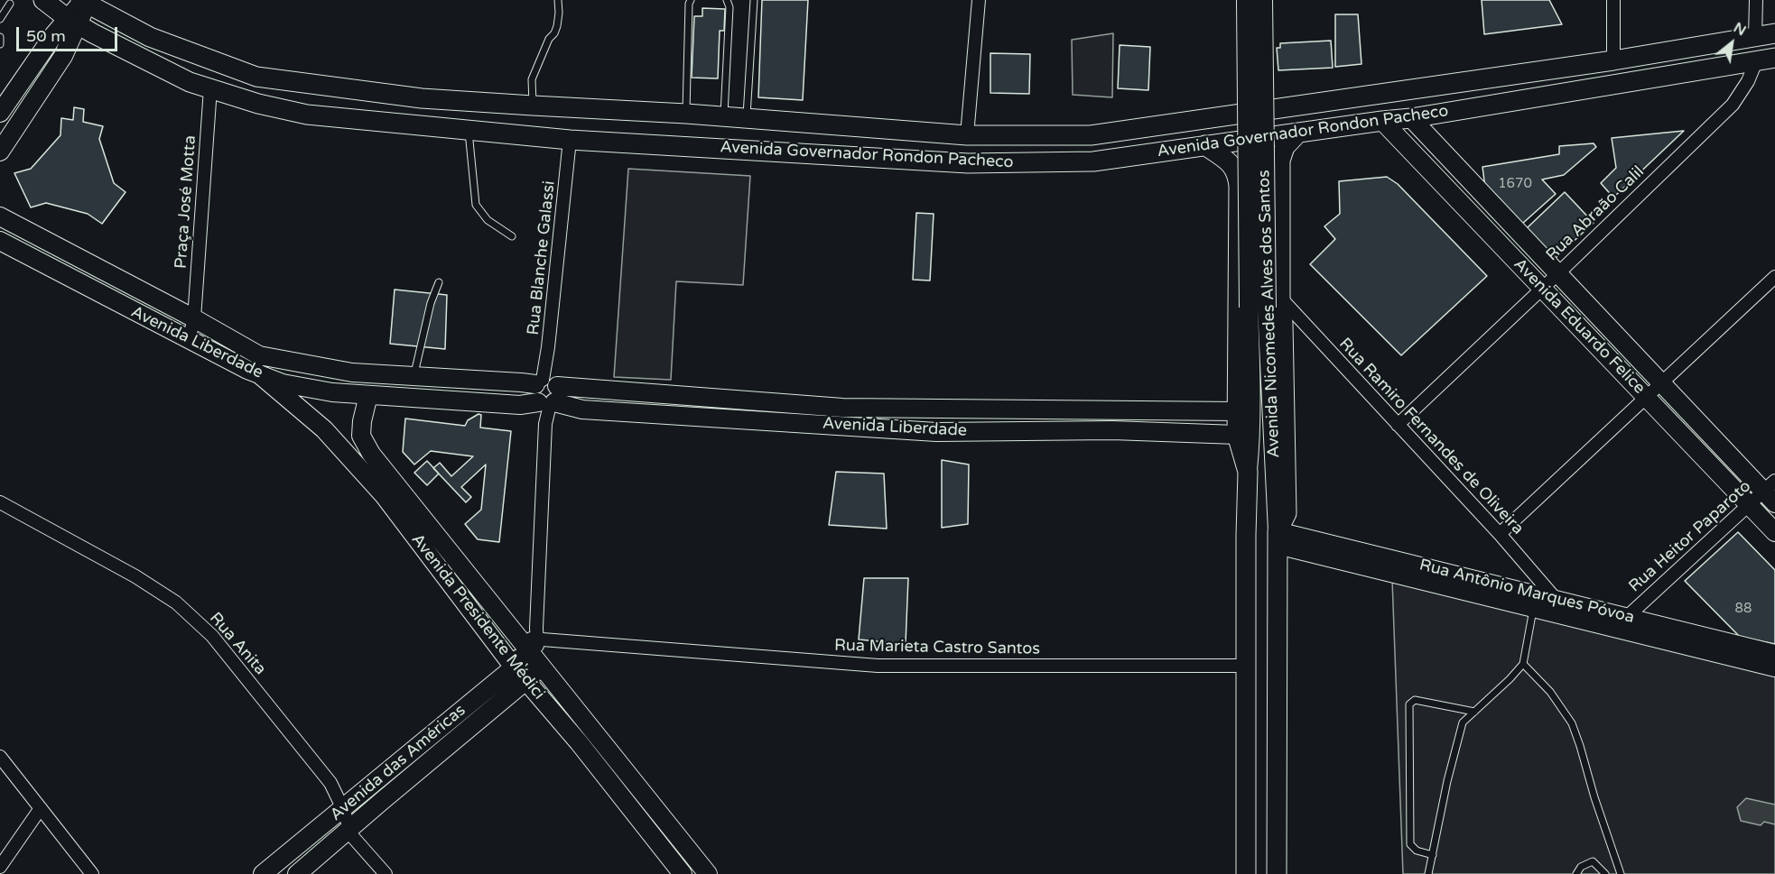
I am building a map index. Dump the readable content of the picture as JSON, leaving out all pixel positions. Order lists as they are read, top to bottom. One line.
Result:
{"streets":{"main road":["Avenida Governador Rondon Pacheco","Avenida Nicomedes Alves dos Santos","Avenida Eduardo Felice","Avenida Liberdade","Rua Antônio Marques Póvoa","Avenida Presidente Médici","Avenida das Américas"],"street":["Praça José Motta","Rua Abraão Calil","Rua Blanche Galassi","Rua Ramiro Fernandes de Oliveira","Rua Heitor Paparoto","Rua Anita","Rua Marieta Castro Santos"]},"crossings":[["Avenida Governador Rondon Pacheco","Praça José Motta"],["Avenida Governador Rondon Pacheco","Rua Abraão Calil"],["Avenida Governador Rondon Pacheco","Rua Blanche Galassi"],["Avenida Governador Rondon Pacheco","Avenida Nicomedes Alves dos Santos"],["Avenida Governador Rondon Pacheco","Avenida Eduardo Felice"],["Praça José Motta","Avenida Liberdade"],["Rua Abraão Calil","Avenida Eduardo Felice"],["Rua Abraão Calil","Rua Ramiro Fernandes de Oliveira"],["Rua Blanche Galassi","Avenida Liberdade"],["Rua Blanche Galassi","Avenida Presidente Médici"],["Rua Blanche Galassi","Rua Marieta Castro Santos"],["Rua Blanche Galassi","Avenida das Américas"],["Avenida Nicomedes Alves dos Santos","Avenida Liberdade"],["Avenida Nicomedes Alves dos Santos","Rua Ramiro Fernandes de Oliveira"],["Avenida Nicomedes Alves dos Santos","Rua Antônio Marques Póvoa"],["Avenida Nicomedes Alves dos Santos","Rua Marieta Castro Santos"],["Avenida Eduardo Felice","Rua Heitor Paparoto"],["Avenida Liberdade","Avenida Presidente Médici"],["Rua Ramiro Fernandes de Oliveira","Rua Antônio Marques Póvoa"],["Rua Heitor Paparoto","Rua Antônio Marques Póvoa"],["Avenida Presidente Médici","Rua Marieta Castro Santos"],["Avenida Presidente Médici","Avenida das Américas"],["Rua Anita","Avenida das Américas"],["Rua Marieta Castro Santos","Avenida das Américas"]],"house_numbers":["1670","88"],"scale_bar":"50 m","north":"top right"}
